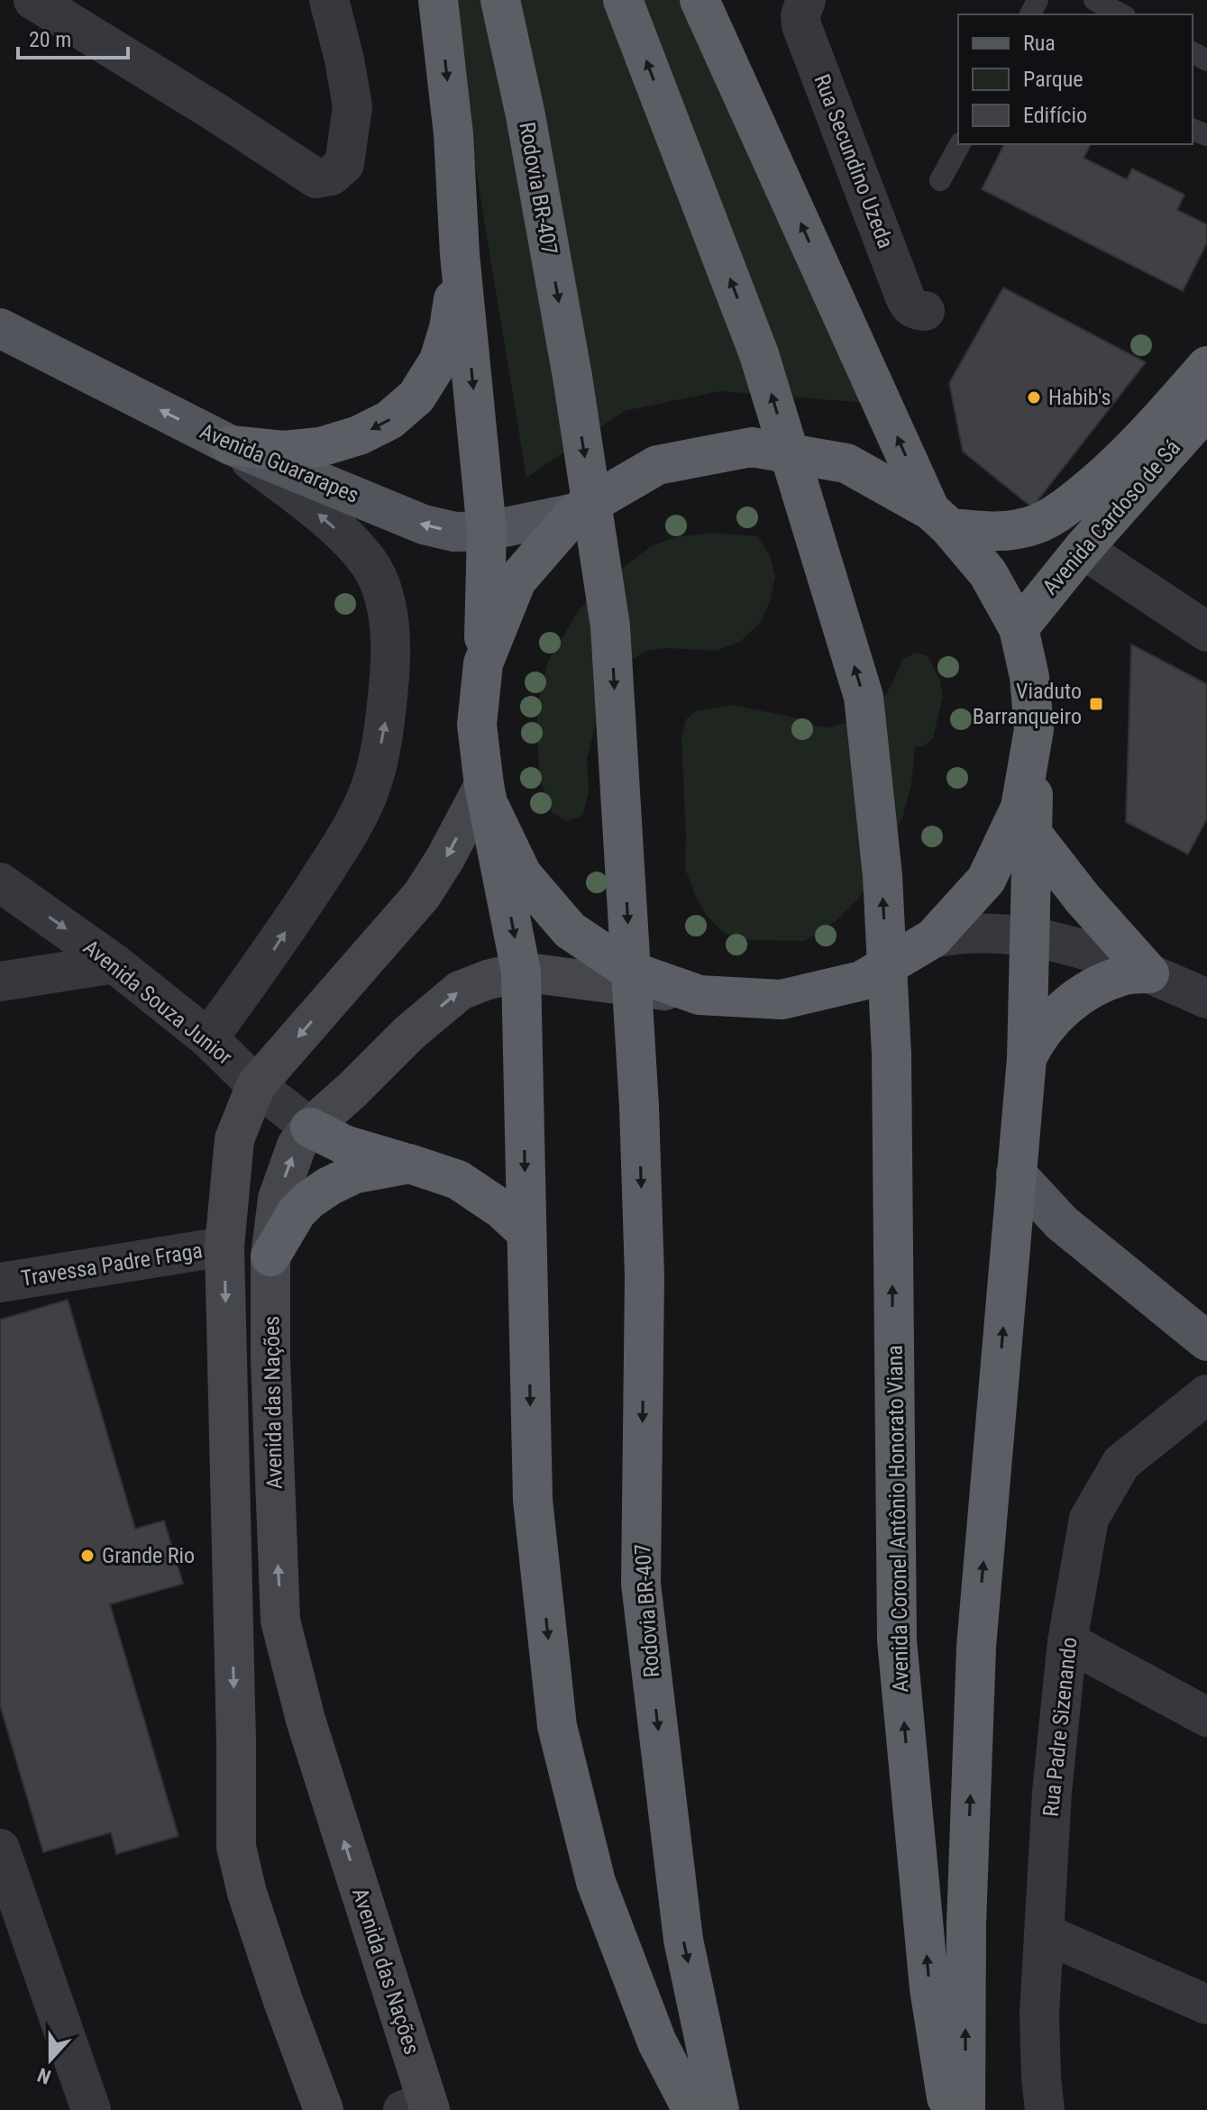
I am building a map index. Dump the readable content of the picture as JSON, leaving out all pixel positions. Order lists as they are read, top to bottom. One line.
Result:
{"streets":{"highway":["Rodovia BR-407","Avenida Cardoso de Sá","Avenida Coronel Antônio Honorato Viana"],"main road":["Avenida Guararapes","Avenida das Nações"],"street":["Rua Secundino Uzeda","Avenida Souza Junior","Travessa Padre Fraga","Rua Padre Sizenando"]},"crossings":[["Avenida Souza Junior","Avenida das Nações"],["Travessa Padre Fraga","Avenida das Nações"]],"one_way":["Avenida Guararapes","Avenida Souza Junior"],"places":{"other":["Habib's","Grande Rio"],"transit":["Viaduto Barranqueiro"]},"legend":["Rua","Parque","Edifício"],"scale_bar":"20 m","north":"bottom"}
